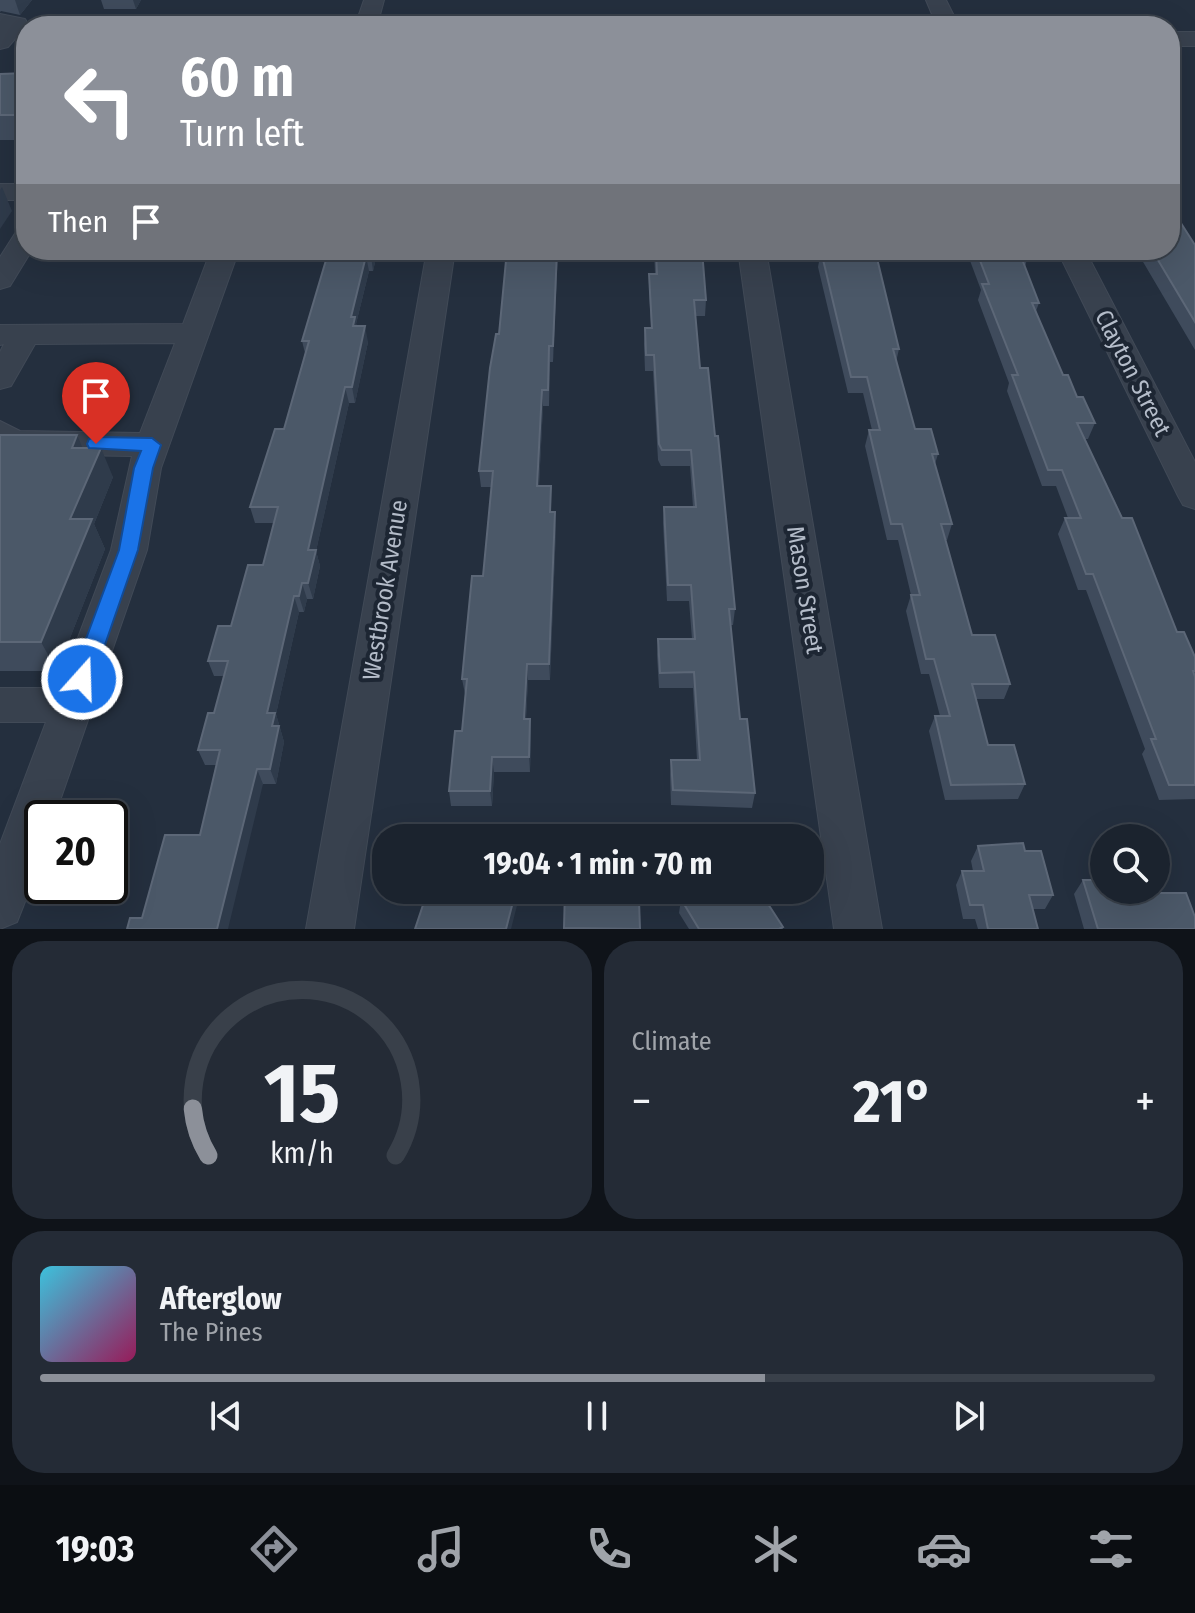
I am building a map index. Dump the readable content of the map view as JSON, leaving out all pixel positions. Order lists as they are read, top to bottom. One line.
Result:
{"streets":{"street":["Clayton Street","Westbrook Avenue","Mason Street"]},"page":{"turn":["60 m","Turn left"],"then":"Then","limit":"20","trip":"19:04 · 1 min · 70 m","tile":"Climate","heat":["−","21°","+"],"song":["Afterglow","The Pines"],"tabs":"19:03","gauge":["15","km/h"]}}
